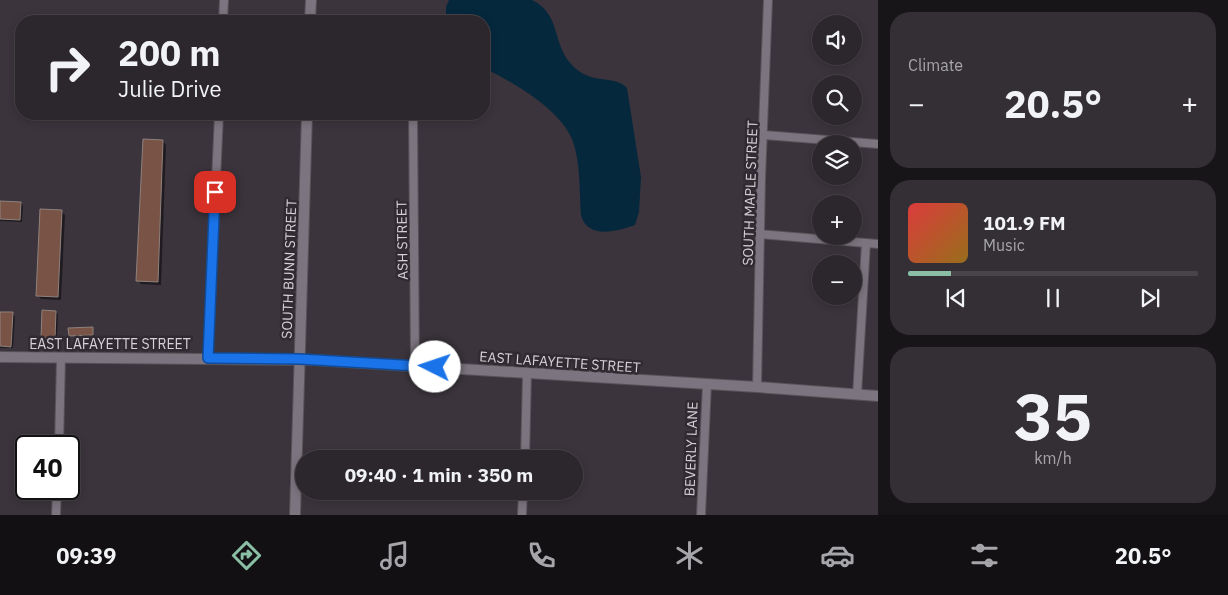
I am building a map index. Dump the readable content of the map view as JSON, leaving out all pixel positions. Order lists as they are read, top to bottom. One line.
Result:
{"streets":{"street":["SOUTH MAPLE STREET","ASH STREET","SOUTH BUNN STREET","EAST LAFAYETTE STREET","BEVERLY LANE"]},"crossings":[["SOUTH MAPLE STREET","EAST LAFAYETTE STREET"],["ASH STREET","EAST LAFAYETTE STREET"],["SOUTH BUNN STREET","EAST LAFAYETTE STREET"],["EAST LAFAYETTE STREET","BEVERLY LANE"]],"page":{"tile":["Climate",["35","km/h"]],"map_buttons":["+","−"],"turn":["200 m","Julie Drive"],"heat":["−","20.5°","+"],"song":["101.9 FM","Music"],"limit":"40","trip":"09:40 · 1 min · 350 m","tabs":["09:39","20.5°"]}}
